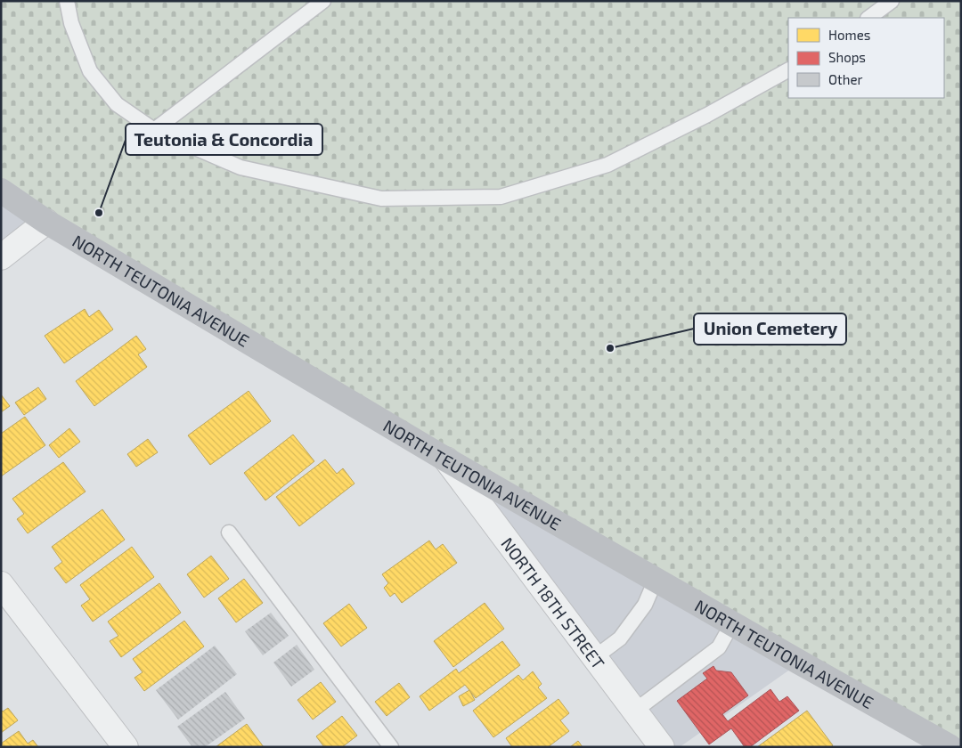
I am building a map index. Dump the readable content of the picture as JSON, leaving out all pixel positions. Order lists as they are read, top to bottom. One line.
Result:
{"streets":{"main road":["NORTH TEUTONIA AVENUE"],"street":["NORTH 18TH STREET"]},"crossings":[["NORTH TEUTONIA AVENUE","NORTH 18TH STREET"]],"places":["Teutonia & Concordia","Union Cemetery"],"legend":["Homes","Shops","Other"]}
